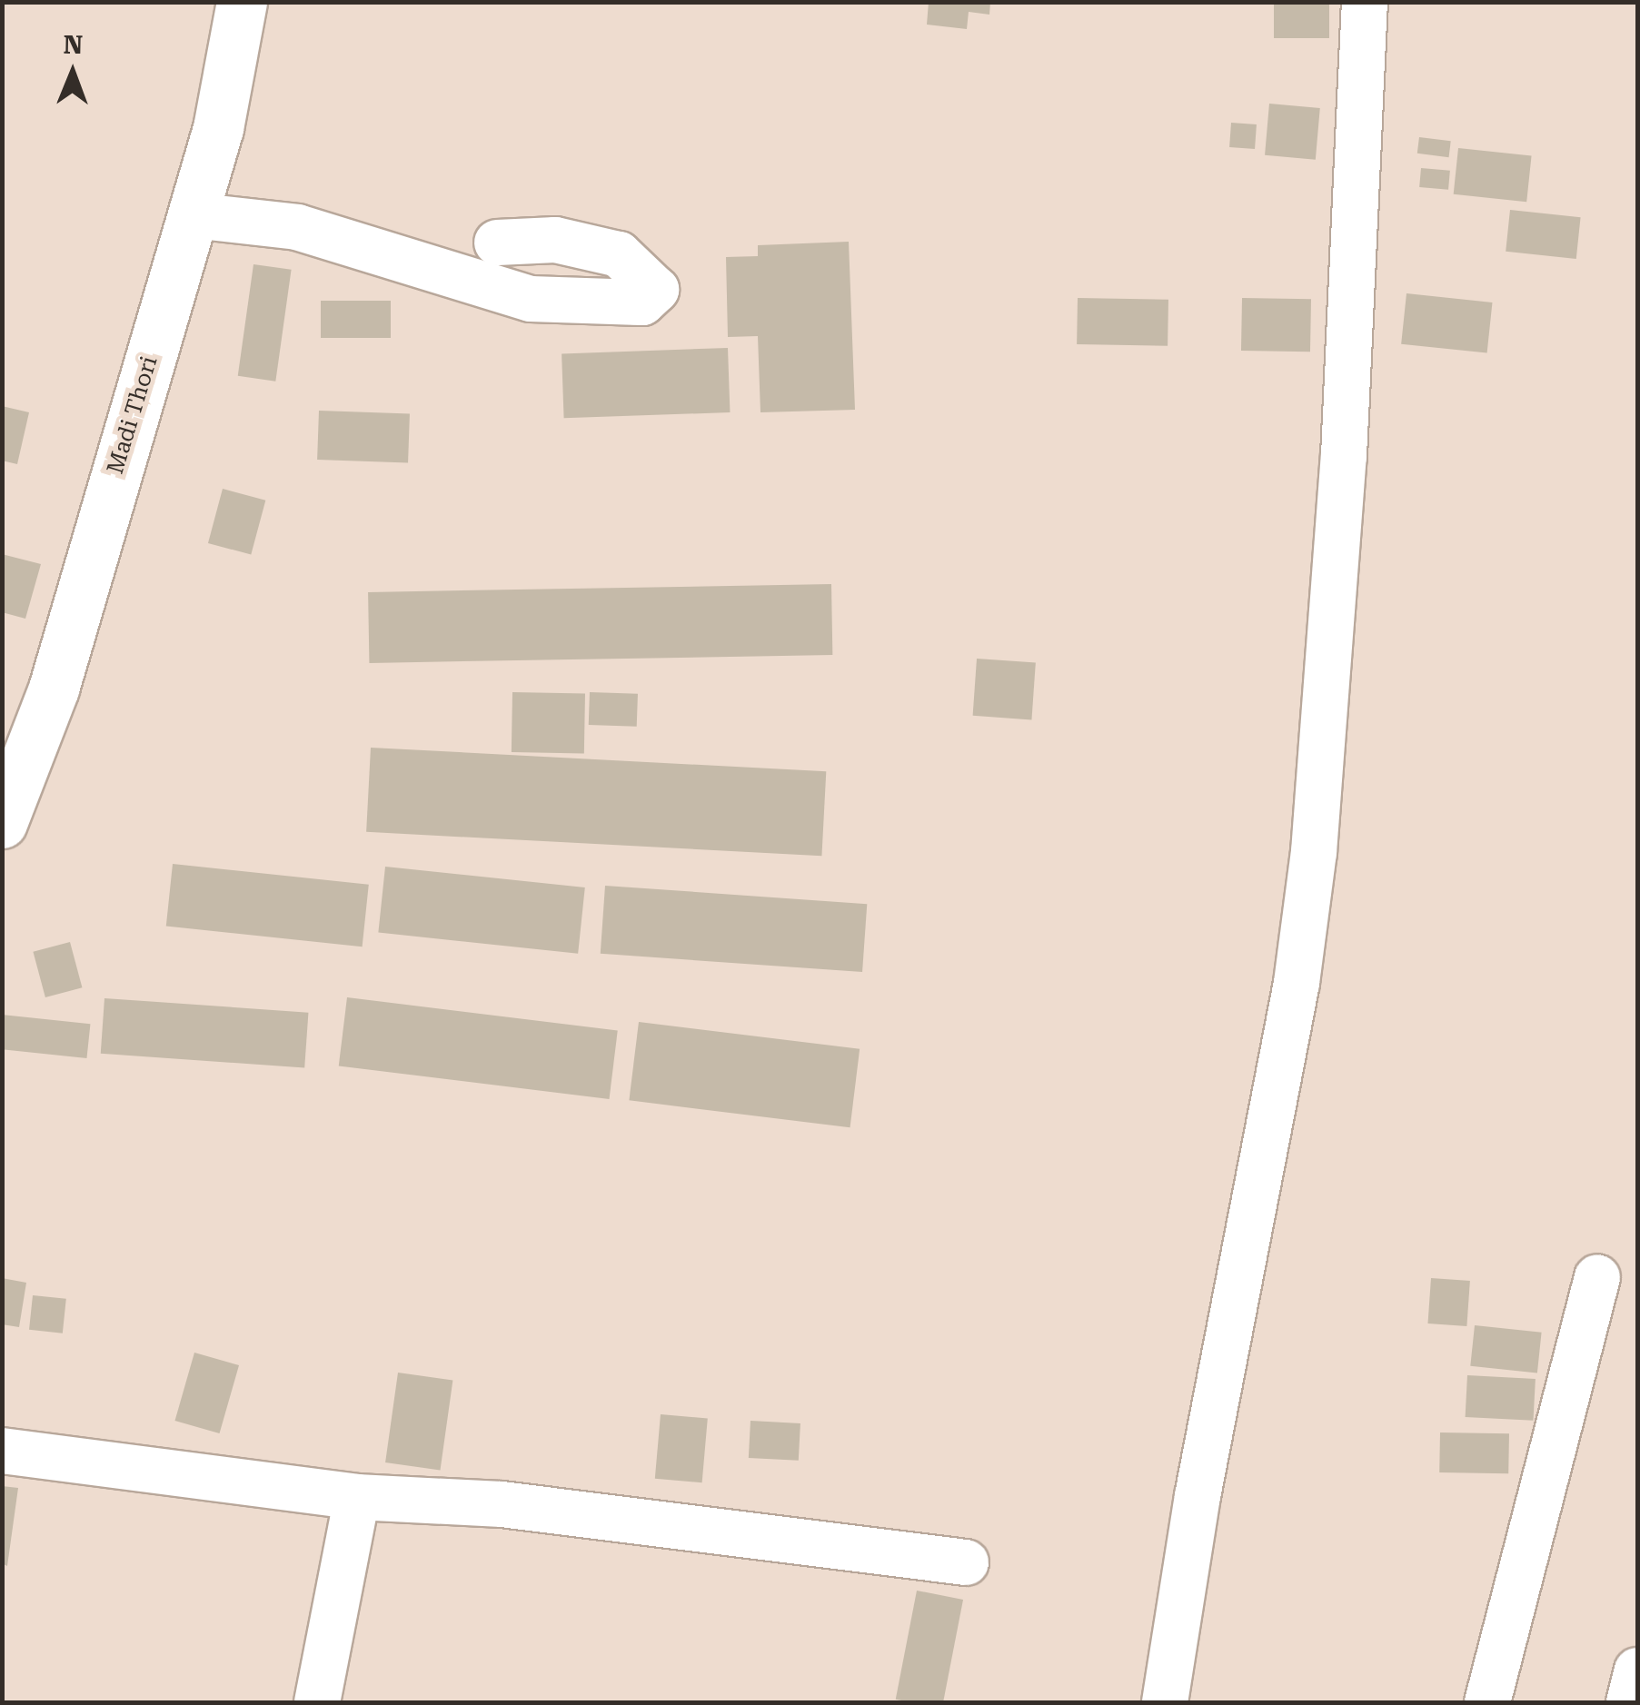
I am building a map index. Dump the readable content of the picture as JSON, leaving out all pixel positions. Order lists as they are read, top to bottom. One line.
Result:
{"streets":{"main road":["Madi Thori"]},"north":"top"}
